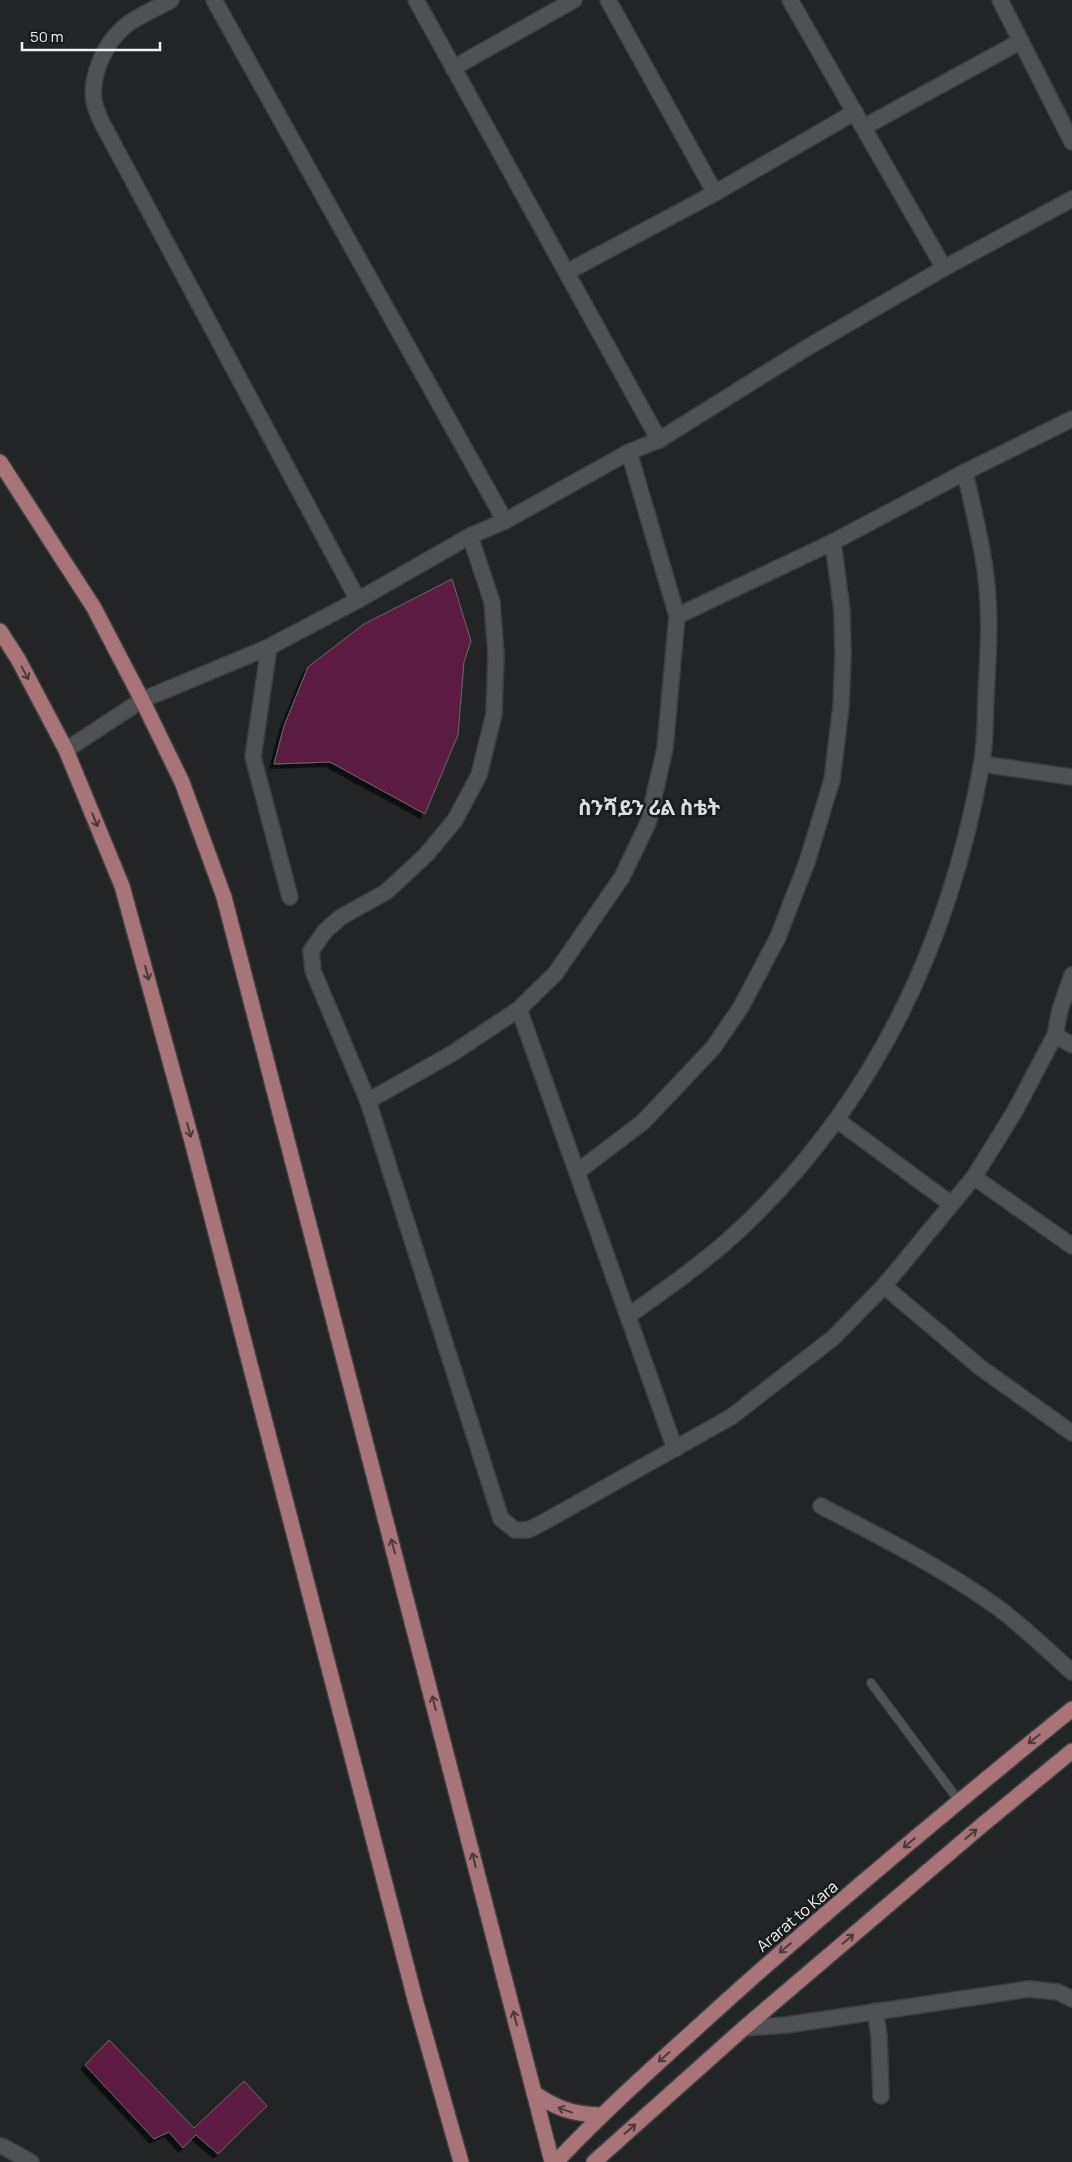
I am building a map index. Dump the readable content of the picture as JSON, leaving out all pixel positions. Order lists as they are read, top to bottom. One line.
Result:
{"streets":{"main road":["Ararat to Kara"]},"districts":["ስንሻይን ሪል ስቴት"],"scale_bar":"50 m"}
